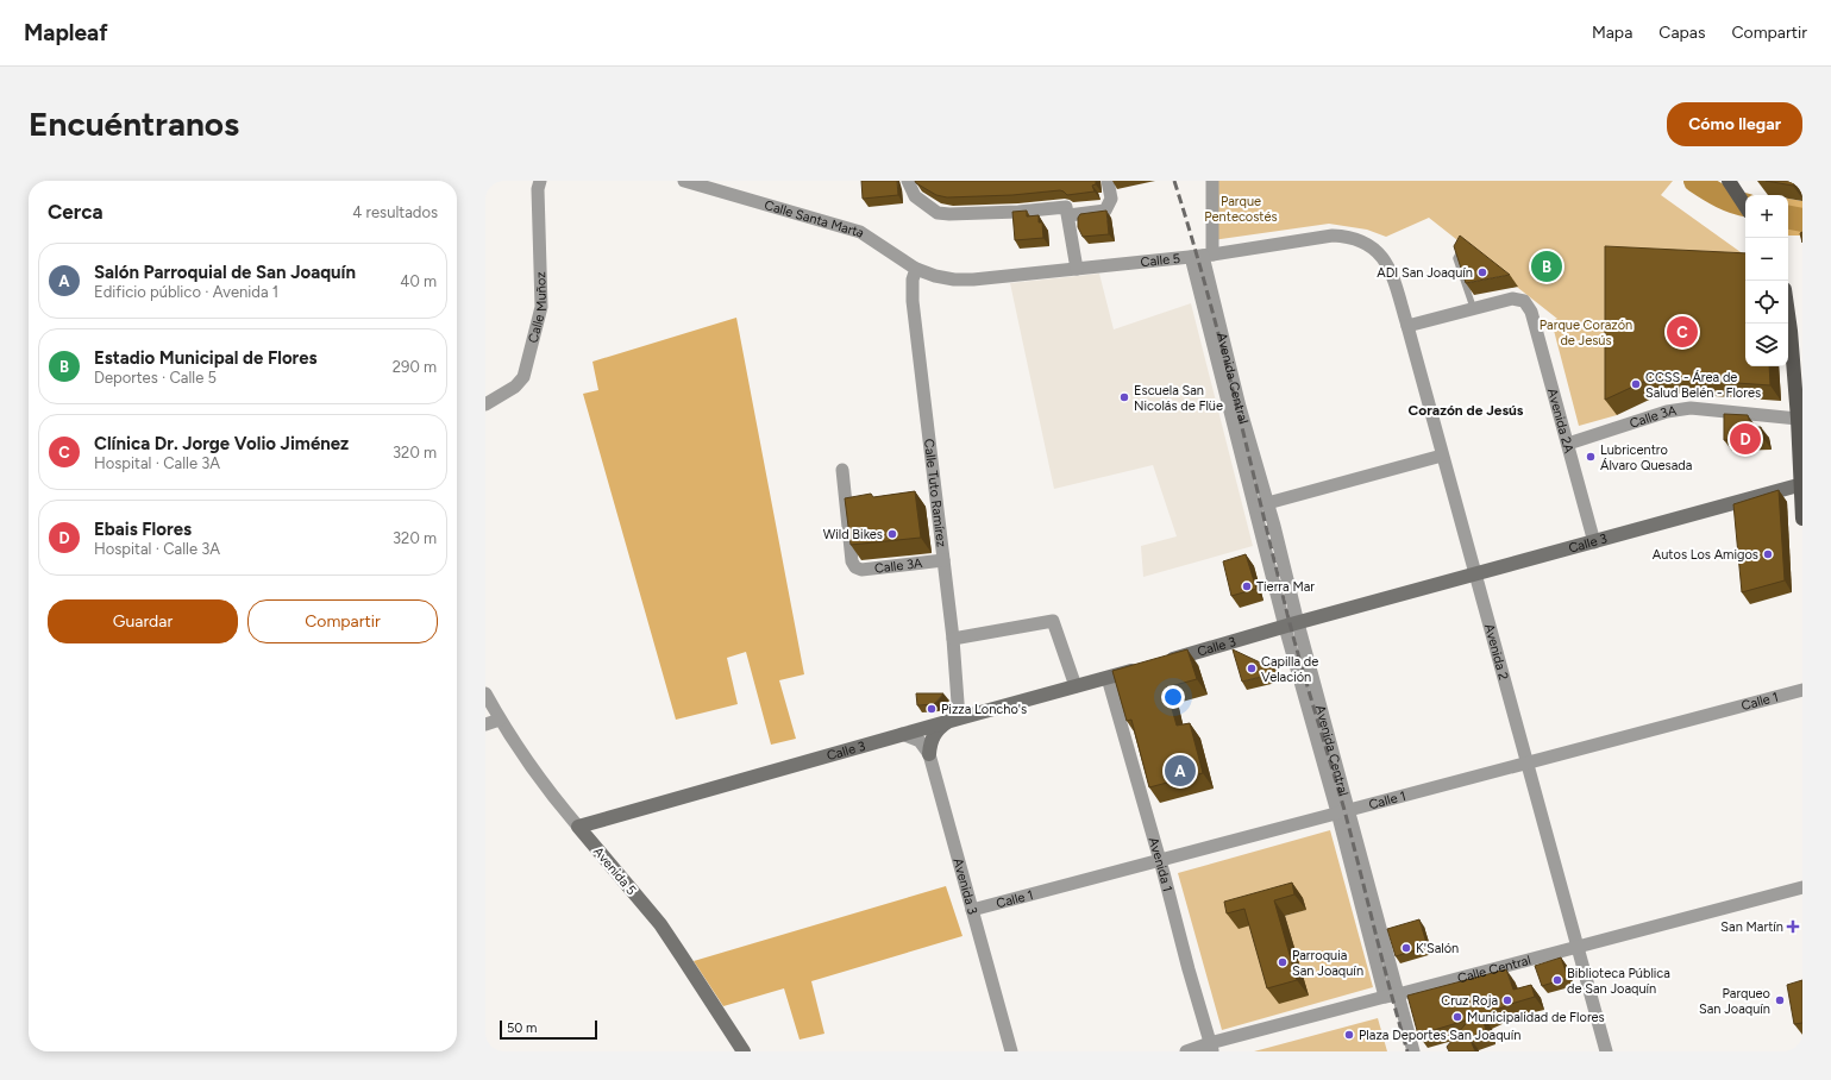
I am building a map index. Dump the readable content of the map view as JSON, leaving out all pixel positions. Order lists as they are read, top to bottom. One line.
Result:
{"streets":{"main road":["Calle 3","Avenida 5"],"street":["Calle Santa Marta","Calle 5","Calle Muñoz","Avenida Central","Calle 3A","Avenida 2A","Calle Tuto Ramírez","Avenida 2","Calle 1","Avenida 1","Avenida 3","Calle Central"]},"crossings":[["Calle Santa Marta","Calle 5"],["Calle Santa Marta","Calle Tuto Ramírez"],["Calle 5","Avenida Central"],["Calle 5","Avenida 2"],["Avenida Central","Calle 3"],["Avenida Central","Calle 1"],["Avenida Central","Calle Central"],["Calle 3A","Avenida 2A"],["Calle 3A","Calle Tuto Ramírez"],["Avenida 2A","Calle 3"],["Calle Tuto Ramírez","Calle 3"],["Calle 3","Avenida 2"],["Calle 3","Avenida 1"],["Calle 3","Avenida 5"],["Avenida 2","Calle 1"],["Avenida 2","Calle Central"],["Calle 1","Avenida 1"],["Calle 1","Avenida 3"],["Avenida 1","Calle Central"]],"districts":["Corazón de Jesús"],"parks":["Parque Pentecostés","Parque Corazón de Jesús"],"places":{"other":["ADI San Joaquín","CCSS - Área de Salud Belén - Flores","Escuela San Nicolás de Flüe","Lubricentro Álvaro Quesada","Wild Bikes","Autos Los Amigos","Tierra Mar","Capilla de Velación","Pizza Loncho's","K'Salón","Parroquia San Joaquín","Biblioteca Pública de San Joaquín","Cruz Roja","Parqueo San Joaquín","Municipalidad de Flores","Plaza Deportes San Joaquín"],"health":["San Martín"]},"scale_bar":"50 m","page":{"header":"Mapleaf","nav":["Mapa","Capas","Compartir"],"buttons":["Cómo llegar",["Guardar","Compartir"]],"title":"Encuéntranos","heading":["Cerca","4 resultados"],"map_buttons":["+","−"],"list":[{"mark":"A","name":"Salón Parroquial de San Joaquín","note":"Edificio público · Avenida 1","value":"40 m"},{"mark":"B","name":"Estadio Municipal de Flores","note":"Deportes · Calle 5","value":"290 m"},{"mark":"C","name":"Clínica Dr. Jorge Volio Jiménez","note":"Hospital · Calle 3A","value":"320 m"},{"mark":"D","name":"Ebais Flores","note":"Hospital · Calle 3A","value":"320 m"}],"pins":["B","C","D","A"],"scale":"50 m"}}
